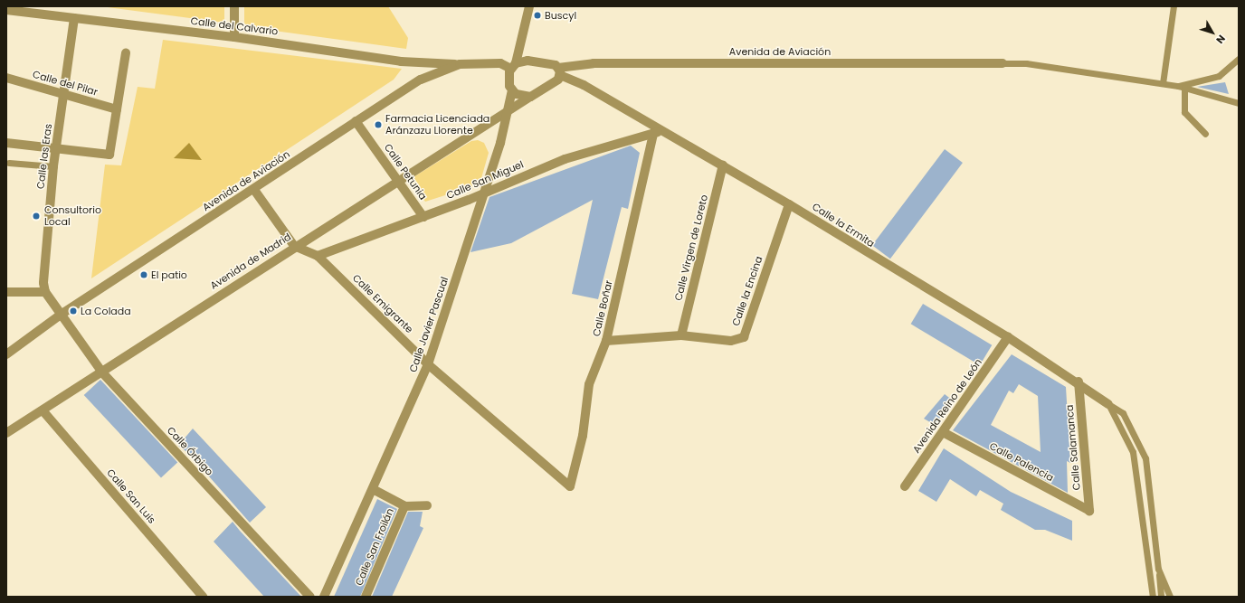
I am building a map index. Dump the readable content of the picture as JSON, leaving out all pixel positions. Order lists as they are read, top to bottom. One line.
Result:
{"streets":{"street":["Calle del Calvario","Avenida de Aviación","Calle del Pilar","Calle las Eras","Calle Petunia","Calle San Miguel","Calle la Ermita","Calle Virgen de Loreto","Avenida de Madrid","Calle la Encina","Calle Emigrante","Calle Boñar","Calle Javier Pascual","Avenida Reino de León","Calle Salamanca","Calle Órbigo","Calle Palencia","Calle San Luis","Calle San Froilán"]},"crossings":[["Calle del Calvario","Avenida de Aviación"],["Calle del Calvario","Calle las Eras"],["Avenida de Aviación","Calle las Eras"],["Avenida de Aviación","Calle Petunia"],["Avenida de Aviación","Calle la Ermita"],["Avenida de Aviación","Calle Javier Pascual"],["Avenida de Aviación","Calle Órbigo"],["Calle del Pilar","Calle las Eras"],["Calle las Eras","Calle Órbigo"],["Calle Petunia","Calle San Miguel"],["Calle Petunia","Avenida de Madrid"],["Calle San Miguel","Calle la Ermita"],["Calle San Miguel","Calle Emigrante"],["Calle San Miguel","Calle Boñar"],["Calle San Miguel","Calle Javier Pascual"],["Calle la Ermita","Calle Virgen de Loreto"],["Calle la Ermita","Calle la Encina"],["Calle la Ermita","Calle Javier Pascual"],["Calle la Ermita","Avenida Reino de León"],["Calle la Ermita","Calle Salamanca"],["Calle Virgen de Loreto","Calle la Encina"],["Avenida de Madrid","Calle Emigrante"],["Avenida de Madrid","Calle Javier Pascual"],["Avenida de Madrid","Calle Órbigo"],["Avenida de Madrid","Calle San Luis"],["Calle la Encina","Calle Boñar"],["Calle Emigrante","Calle Boñar"],["Calle Emigrante","Calle Javier Pascual"],["Calle Javier Pascual","Calle San Froilán"],["Avenida Reino de León","Calle Palencia"],["Calle Salamanca","Calle Palencia"]],"places":["Buscyl","Farmacia Licenciada Aránzazu Llorente","Consultorio Local","El patio","La Colada"],"north":"bottom right"}
